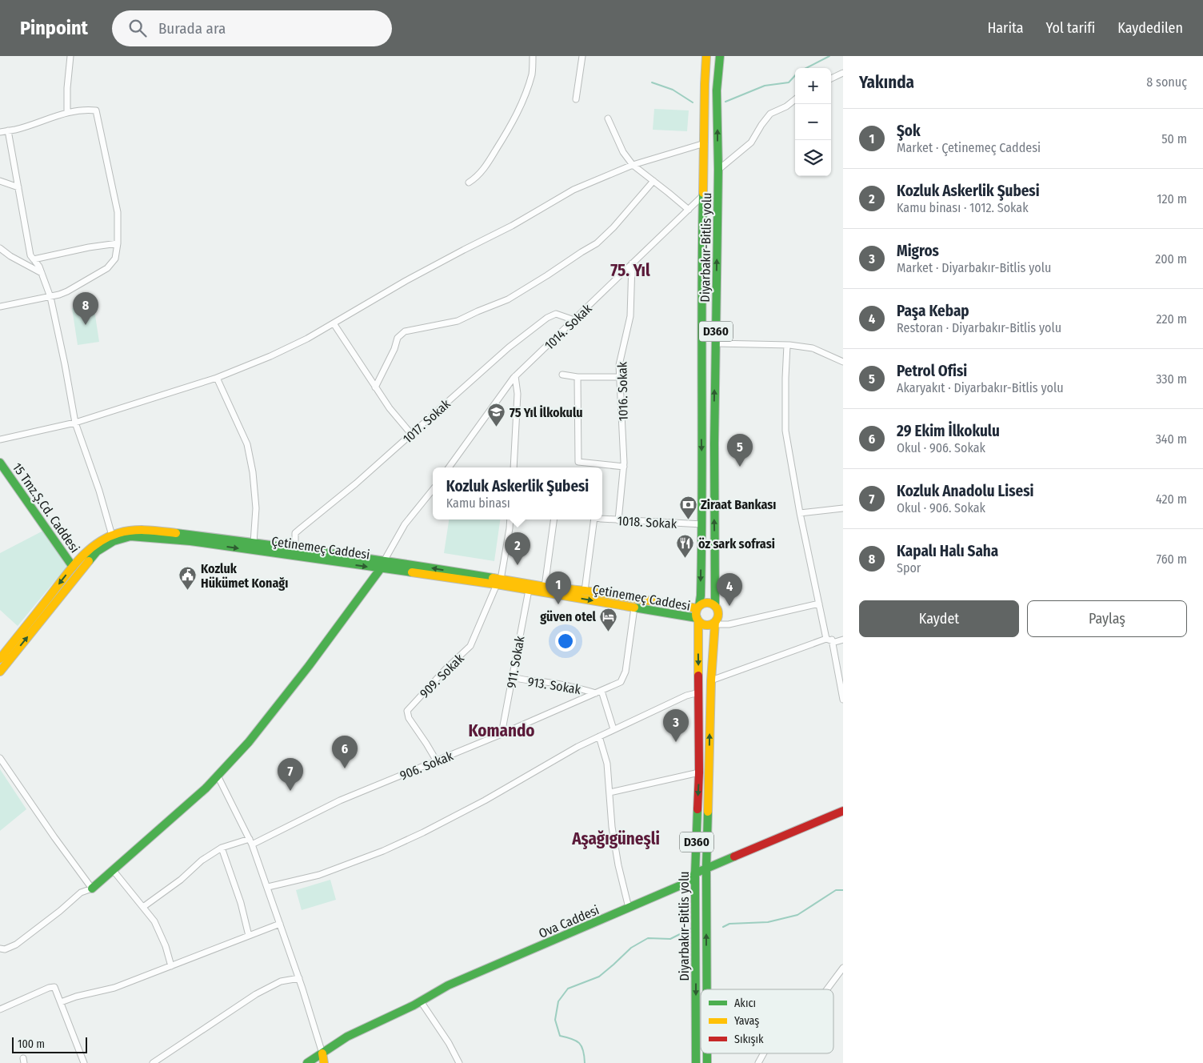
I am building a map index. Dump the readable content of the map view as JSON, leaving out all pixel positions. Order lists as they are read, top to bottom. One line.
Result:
{"streets":{"main road":["Diyarbakır-Bitlis yolu","D360","15 Tmz.Ş.Cd. Caddesi","Çetinemeç Caddesi","Ova Caddesi"],"street":["1014. Sokak","1016. Sokak","1017. Sokak","1018. Sokak","911. Sokak","909. Sokak","913. Sokak","906. Sokak"]},"crossings":[["Diyarbakır-Bitlis yolu","1014. Sokak"],["Diyarbakır-Bitlis yolu","1018. Sokak"],["Diyarbakır-Bitlis yolu","Çetinemeç Caddesi"],["Diyarbakır-Bitlis yolu","Ova Caddesi"],["1014. Sokak","1016. Sokak"],["1014. Sokak","1017. Sokak"],["1016. Sokak","1018. Sokak"],["1017. Sokak","Çetinemeç Caddesi"],["15 Tmz.Ş.Cd. Caddesi","Çetinemeç Caddesi"],["Çetinemeç Caddesi","911. Sokak"],["Çetinemeç Caddesi","909. Sokak"],["Çetinemeç Caddesi","906. Sokak"],["911. Sokak","913. Sokak"],["911. Sokak","906. Sokak"],["909. Sokak","906. Sokak"],["913. Sokak","906. Sokak"]],"districts":["75. Yıl","Komando","Aşağıgüneşli"],"places":{"school or university":["75 Yıl İlkokulu"],"bank":["Ziraat Bankası"],"restaurant":["öz sark sofrasi"],"public building":["Kozluk Hükümet Konağı"],"hotel":["güven otel"]},"legend":["Akıcı","Yavaş","Sıkışık"],"scale_bar":"100 m","page":{"header":"Pinpoint","search":"Burada ara","nav":["Harita","Yol tarifi","Kaydedilen"],"heading":["Yakında","8 sonuç"],"map_buttons":["+","−"],"list":[{"mark":"1","name":"Şok","note":"Market · Çetinemeç Caddesi","value":"50 m"},{"mark":"2","name":"Kozluk Askerlik Şubesi","note":"Kamu binası · 1012. Sokak","value":"120 m"},{"mark":"3","name":"Migros","note":"Market · Diyarbakır-Bitlis yolu","value":"200 m"},{"mark":"4","name":"Paşa Kebap","note":"Restoran · Diyarbakır-Bitlis yolu","value":"220 m"},{"mark":"5","name":"Petrol Ofisi","note":"Akaryakıt · Diyarbakır-Bitlis yolu","value":"330 m"},{"mark":"6","name":"29 Ekim İlkokulu","note":"Okul · 906. Sokak","value":"340 m"},{"mark":"7","name":"Kozluk Anadolu Lisesi","note":"Okul · 906. Sokak","value":"420 m"},{"mark":"8","name":"Kapalı Halı Saha","note":"Spor","value":"760 m"}],"pins":["8","5","2","1","4","3","6","7"],"popup":["Kozluk Askerlik Şubesi","Kamu binası"],"buttons":["Kaydet","Paylaş"],"scale":"100 m"}}
